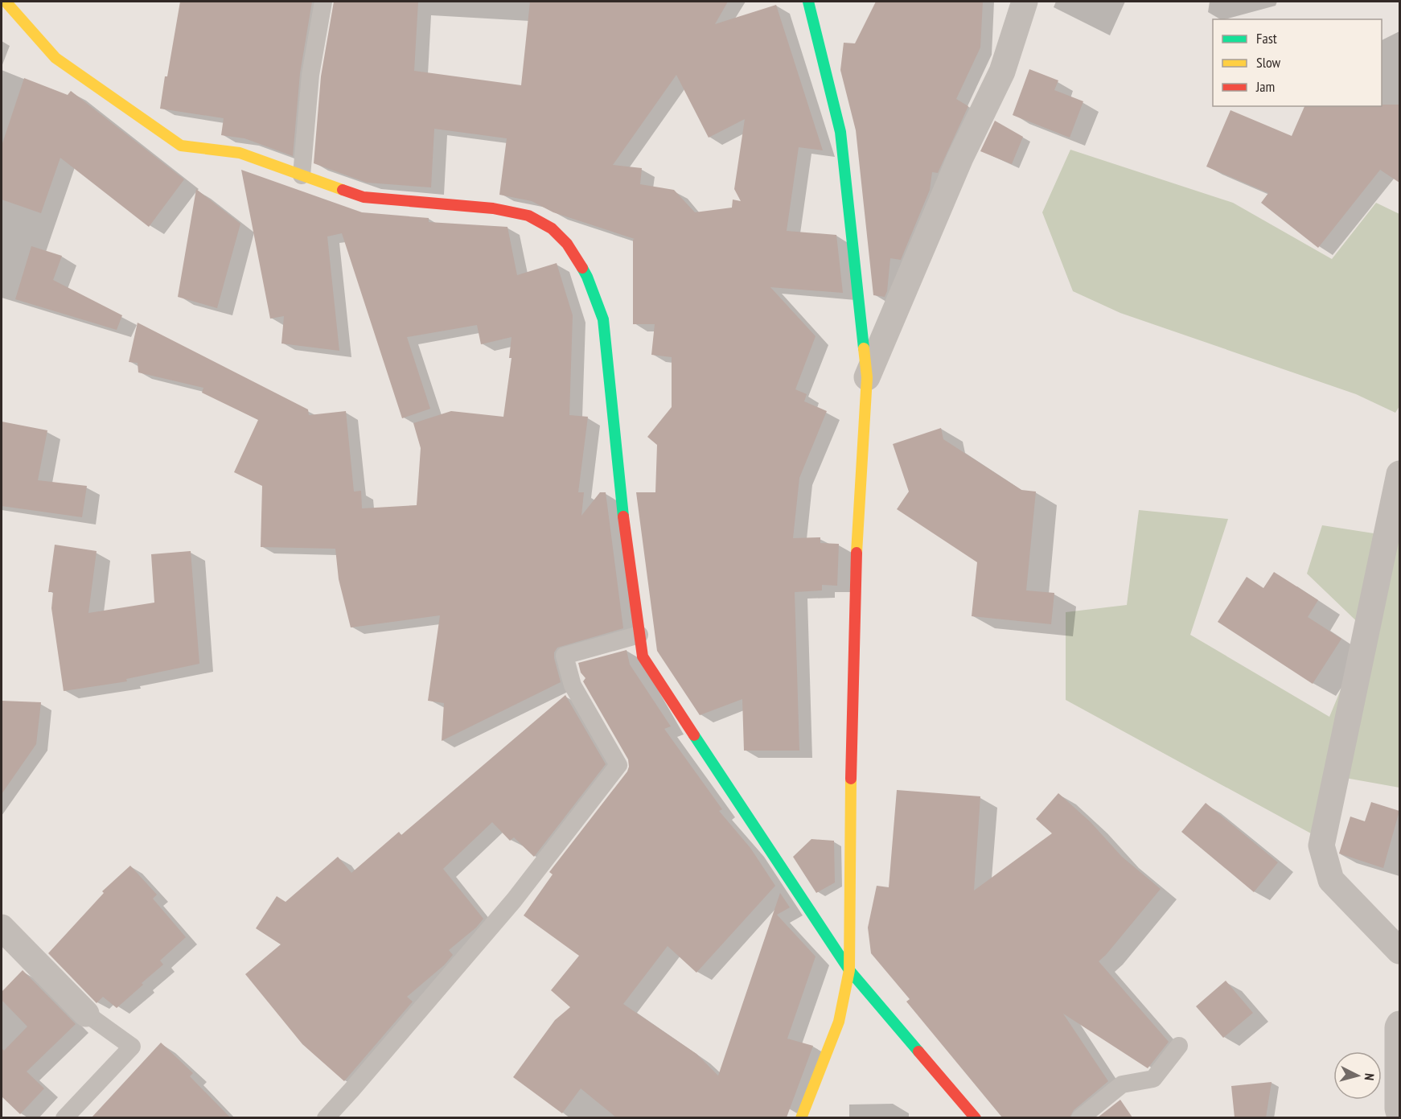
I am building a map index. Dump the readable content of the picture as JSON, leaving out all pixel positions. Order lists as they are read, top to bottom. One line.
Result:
{"legend":["Fast","Slow","Jam"],"north":"right"}
